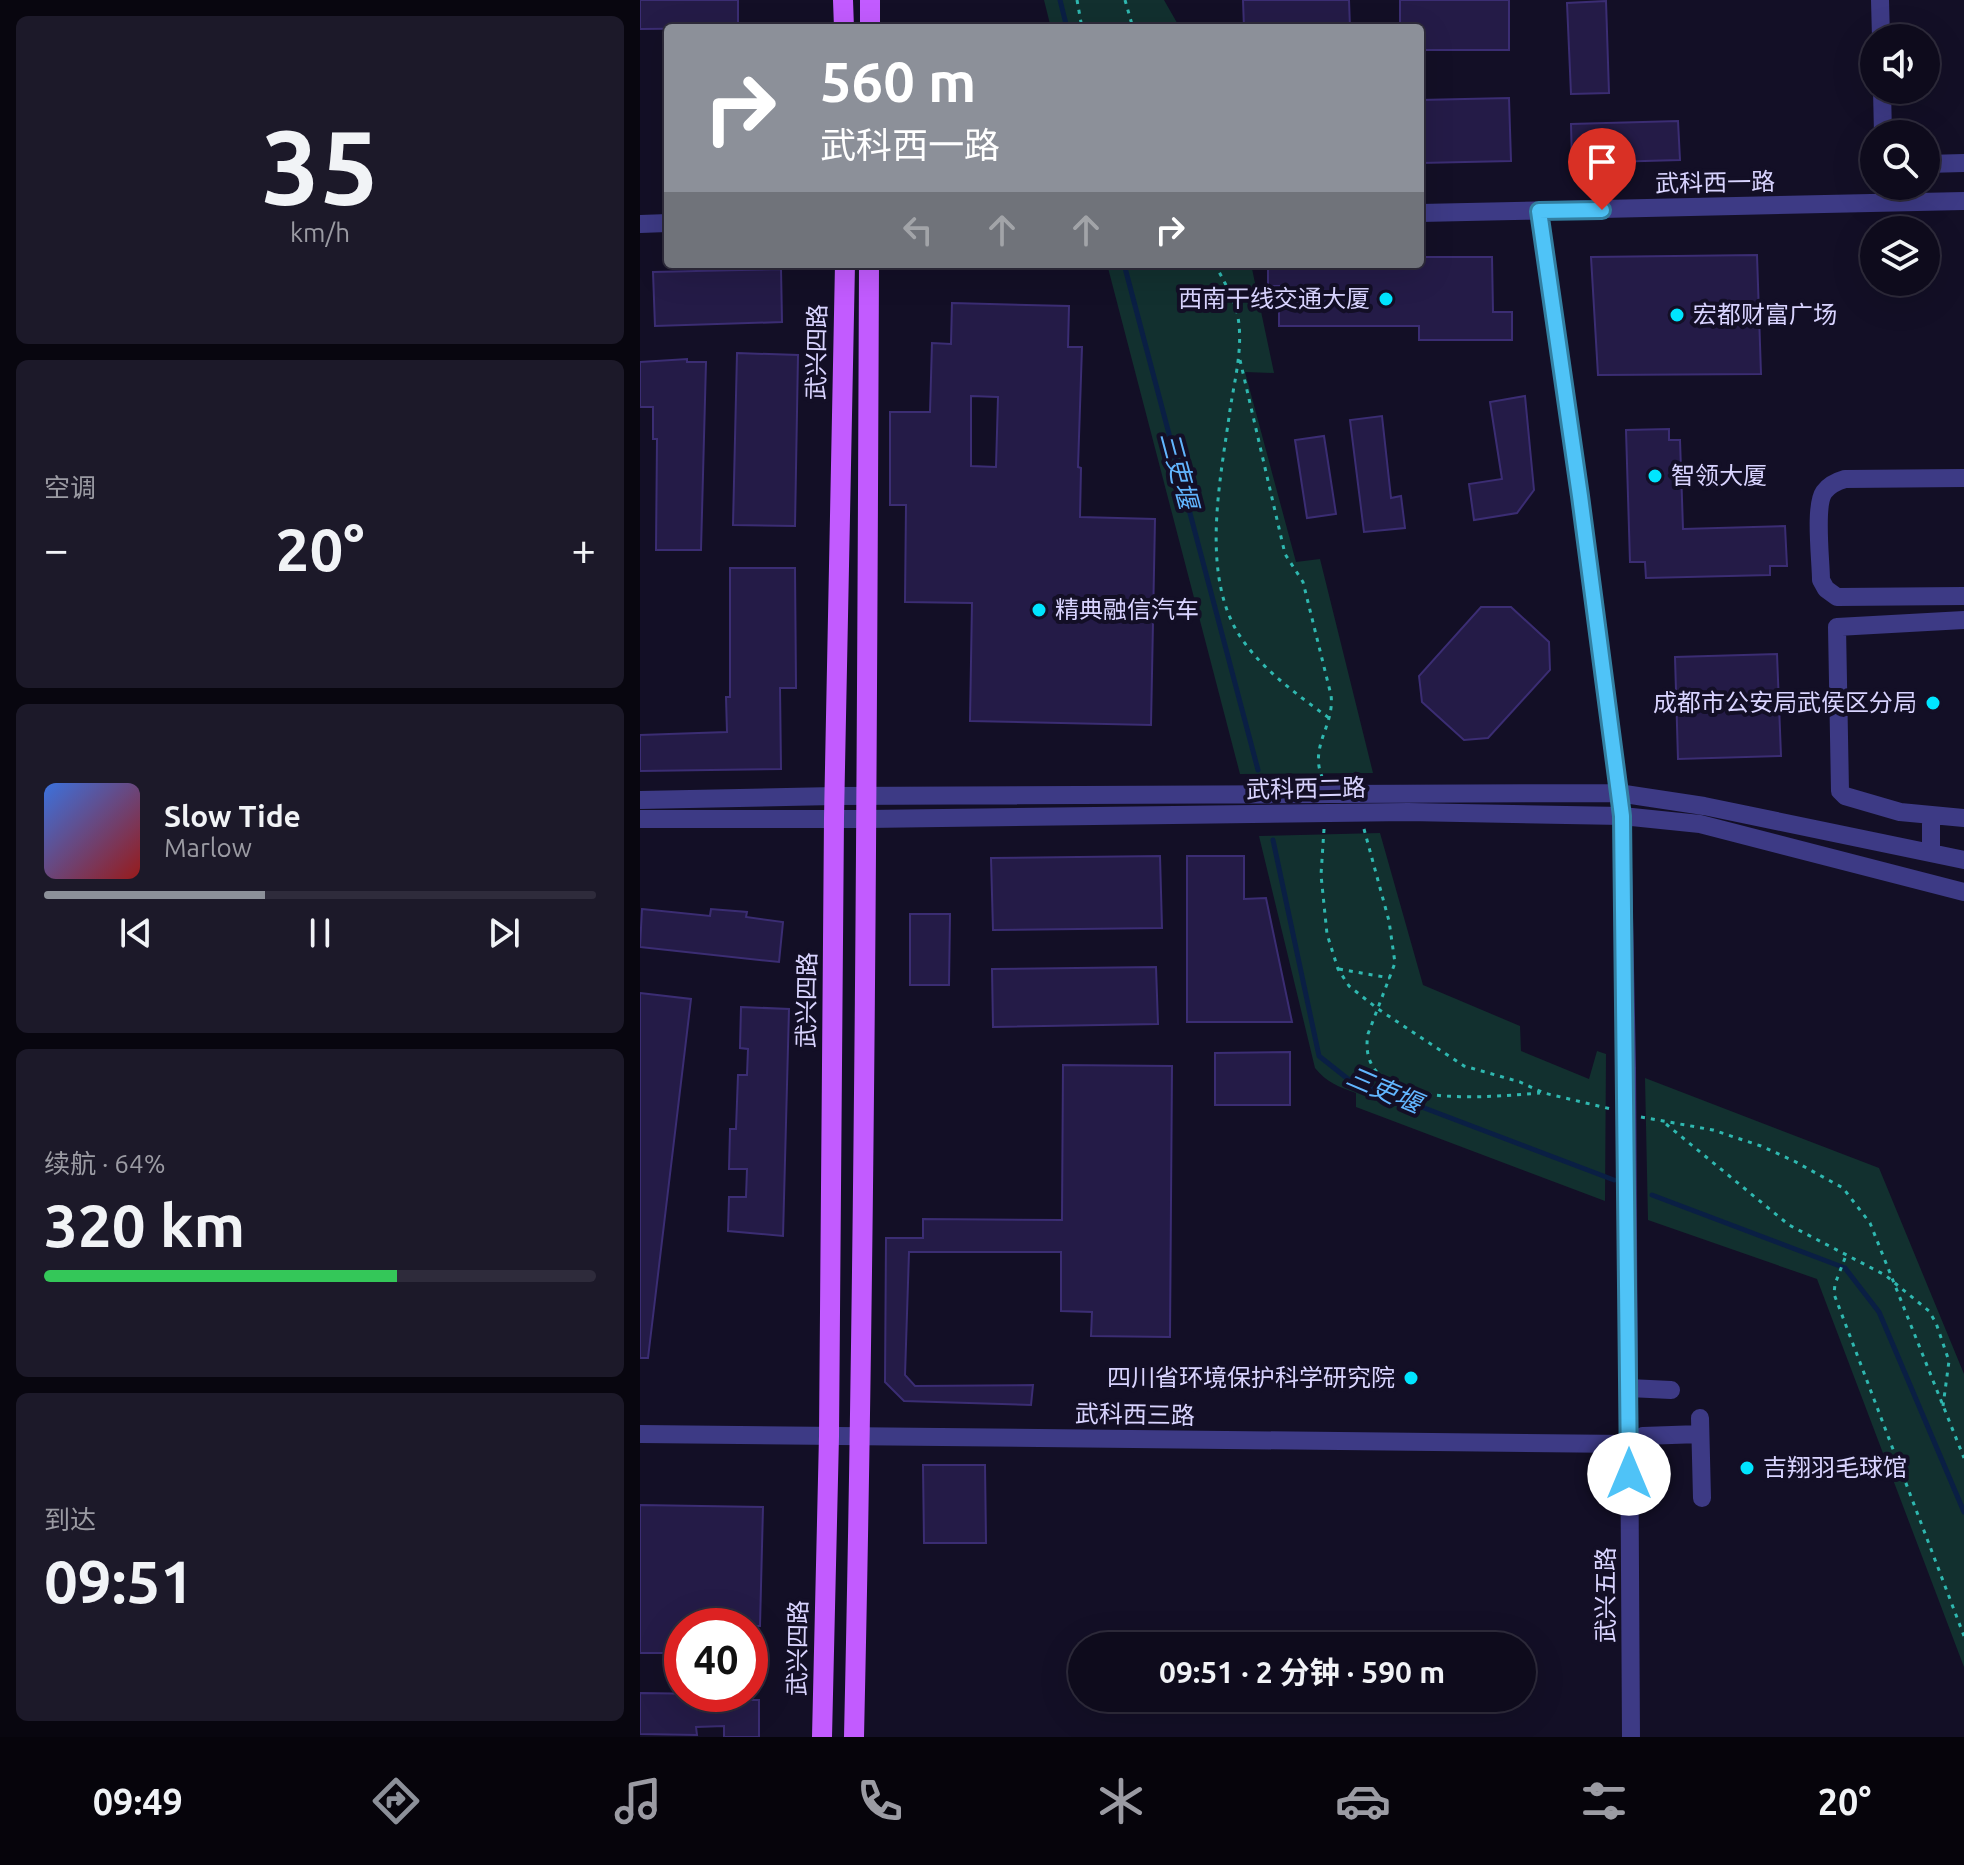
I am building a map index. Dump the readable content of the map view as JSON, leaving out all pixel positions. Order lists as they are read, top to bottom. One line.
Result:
{"streets":{"main road":["武兴四路"],"street":["武科西一路","武科西二路","武科西三路","武兴五路"]},"crossings":[["武科西一路","武兴五路"],["武兴四路","武科西二路"],["武兴四路","武科西三路"],["武科西二路","武兴五路"],["武科西三路","武兴五路"]],"water":["三吏堰"],"places":["西南干线交通大厦","宏都财富广场","智领大厦","精典融信汽车","成都市公安局武侯区分局","四川省环境保护科学研究院","吉翔羽毛球馆"],"page":{"tile":[["35","km/h"],"空调",["续航 · 64%","320 km"],["到达","09:51"]],"turn":["560 m","武科西一路"],"heat":["−","20°","+"],"song":["Slow Tide","Marlow"],"limit":"40","trip":"09:51 · 2 分钟 · 590 m","tabs":["09:49","20°"]}}
